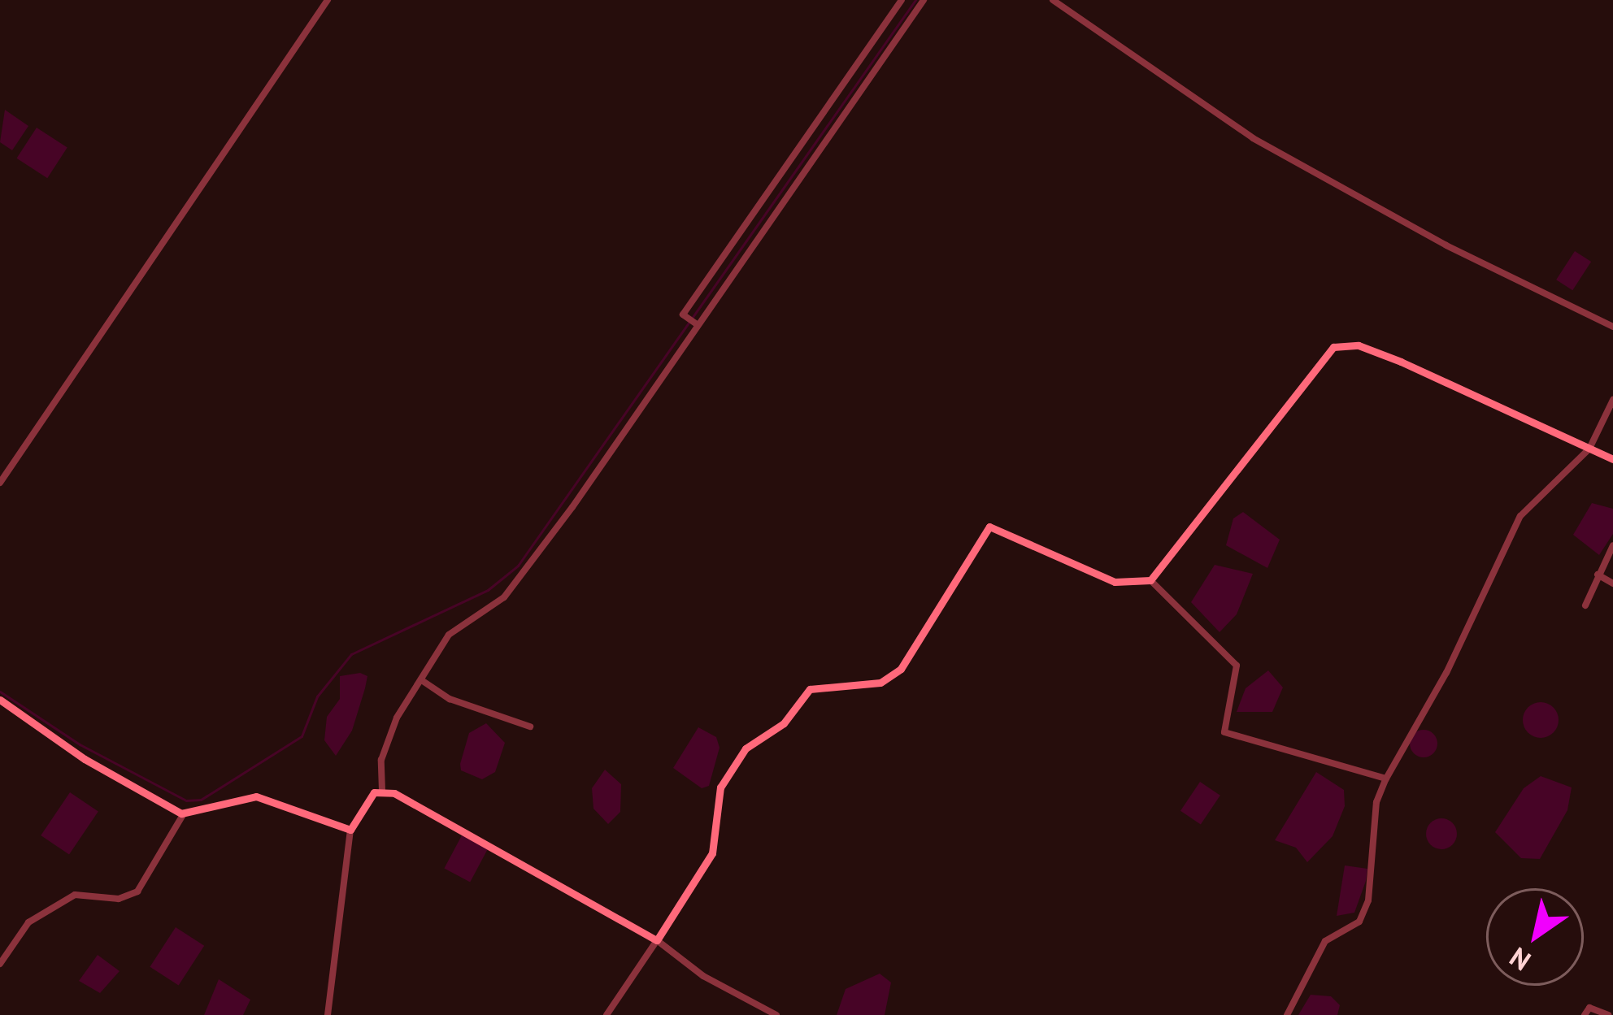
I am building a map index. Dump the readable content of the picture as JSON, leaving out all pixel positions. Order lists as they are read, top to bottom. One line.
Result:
{"north":"bottom left"}
